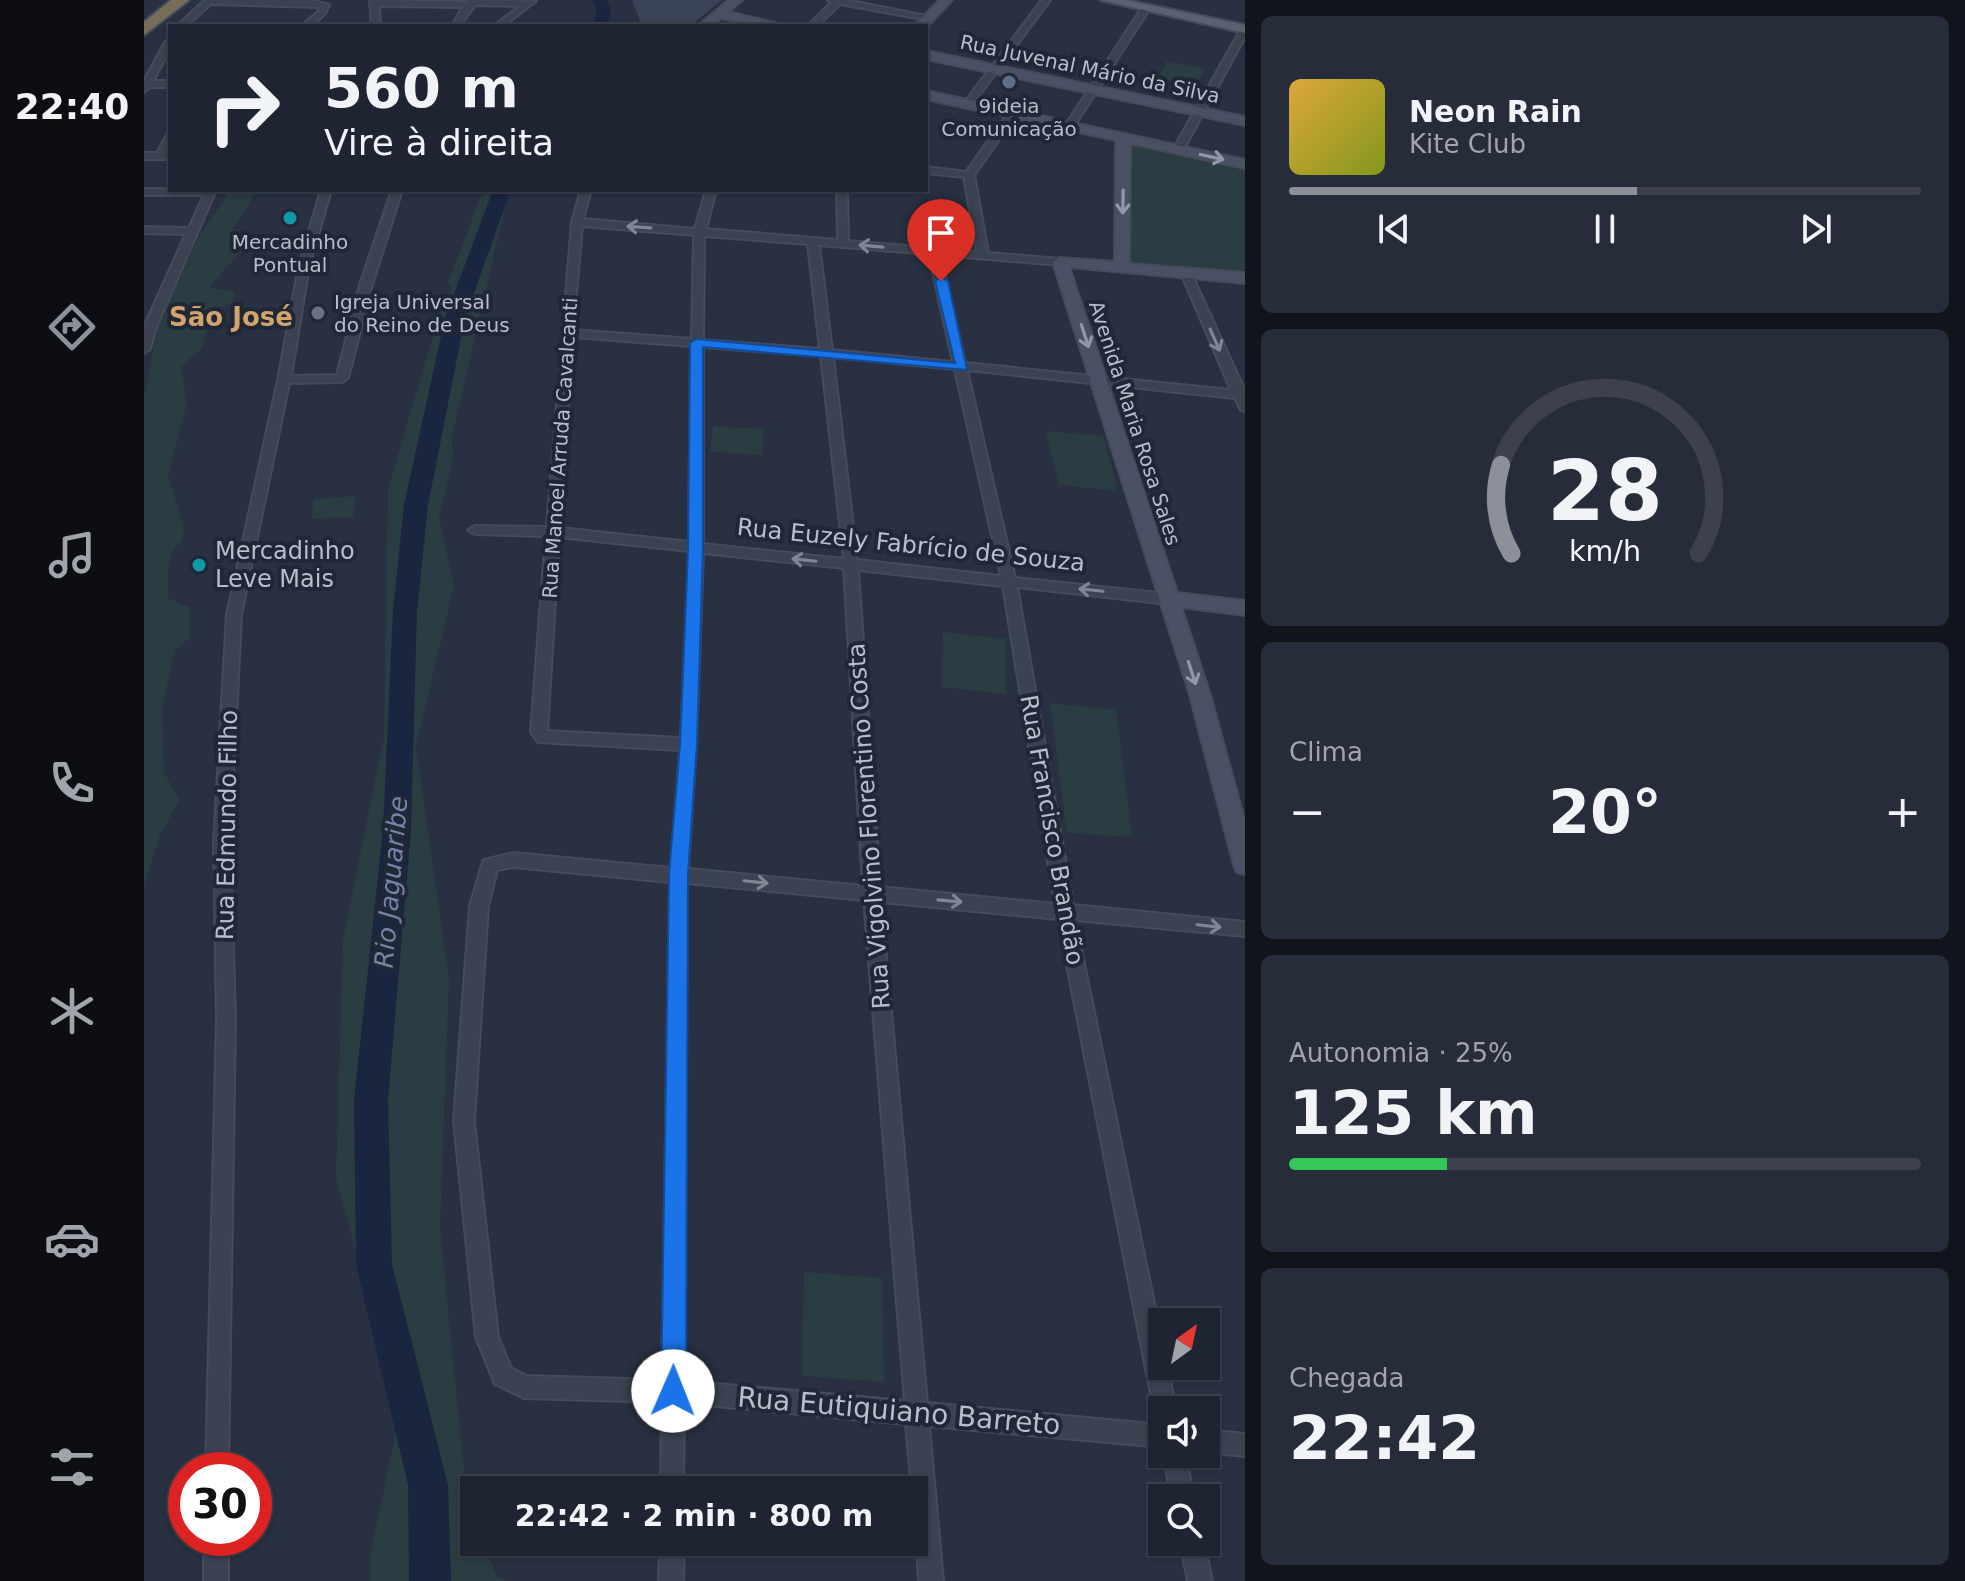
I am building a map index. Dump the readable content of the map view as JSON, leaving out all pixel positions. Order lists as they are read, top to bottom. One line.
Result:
{"streets":{"main road":["Rua Juvenal Mário da Silva","Avenida Maria Rosa Sales","Rua Euzely Fabrício de Souza"],"street":["Rua Manoel Arruda Cavalcanti","Rua Edmundo Filho","Rua Vigolvino Florentino Costa","Rua Francisco Brandão","Rua Eutiquiano Barreto"]},"crossings":[["Avenida Maria Rosa Sales","Rua Euzely Fabrício de Souza"],["Rua Manoel Arruda Cavalcanti","Rua Euzely Fabrício de Souza"],["Rua Euzely Fabrício de Souza","Rua Vigolvino Florentino Costa"],["Rua Euzely Fabrício de Souza","Rua Francisco Brandão"],["Rua Vigolvino Florentino Costa","Rua Eutiquiano Barreto"]],"one_way":["Avenida Maria Rosa Sales","Rua Euzely Fabrício de Souza"],"districts":["São José"],"water":["Rio Jaguaribe"],"places":["9ideia Comunicação","Mercadinho Pontual","Igreja Universal do Reino de Deus","Mercadinho Leve Mais"],"north":"top right","page":{"tabs":"22:40","turn":["560 m","Vire à direita"],"song":["Neon Rain","Kite Club"],"tile":["Clima",["Autonomia · 25%","125 km"],["Chegada","22:42"]],"heat":["−","20°","+"],"limit":"30","trip":"22:42 · 2 min · 800 m","gauge":["28","km/h"]}}
